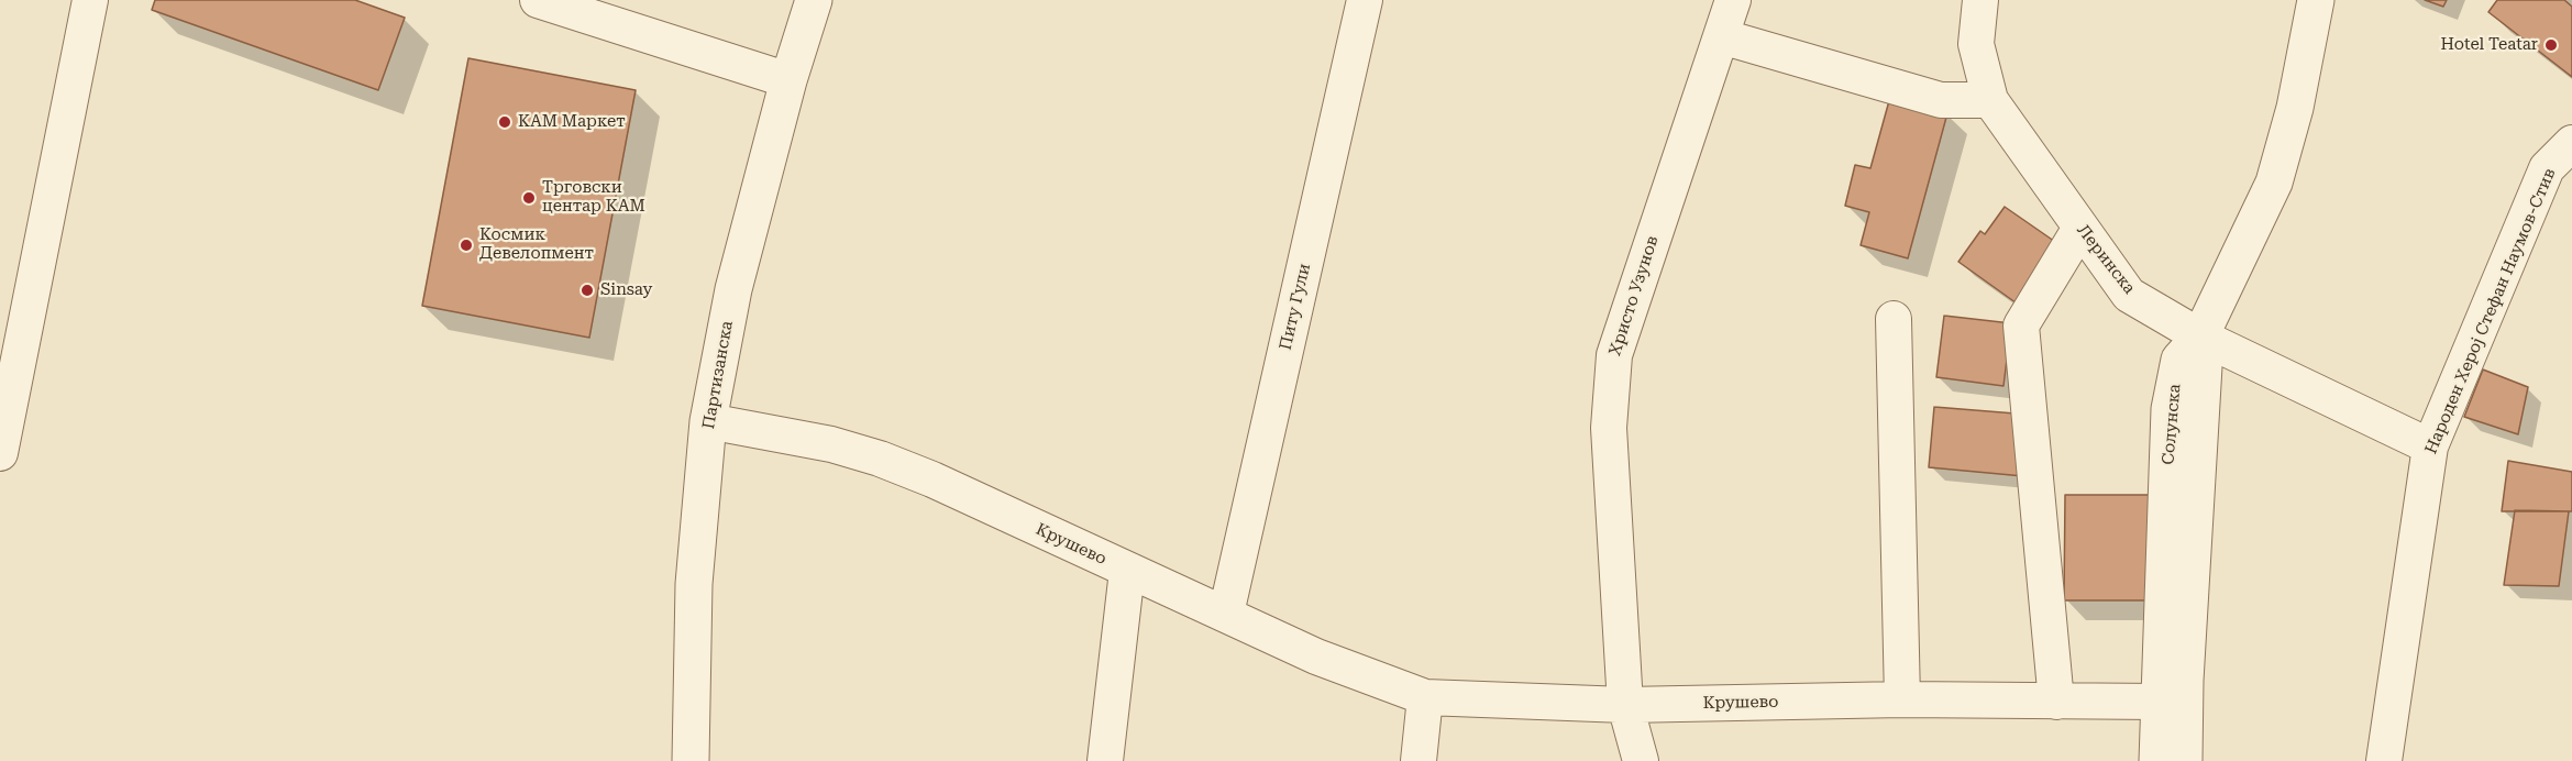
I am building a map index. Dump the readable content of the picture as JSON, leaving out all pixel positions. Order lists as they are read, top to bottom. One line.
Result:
{"streets":{"street":["Леринска","Христо Узунов","Питу Гули","Народен Херој Стефан Наумов-Стив","Партизанска","Солунска","Крушево"]},"crossings":[["Леринска","Народен Херој Стефан Наумов-Стив"],["Леринска","Солунска"],["Христо Узунов","Крушево"],["Питу Гули","Крушево"],["Партизанска","Крушево"],["Солунска","Крушево"]],"places":["Hotel Teatar","КАМ Маркет","Трговски центар КАМ","Космик Девелопмент","Sinsay"]}
